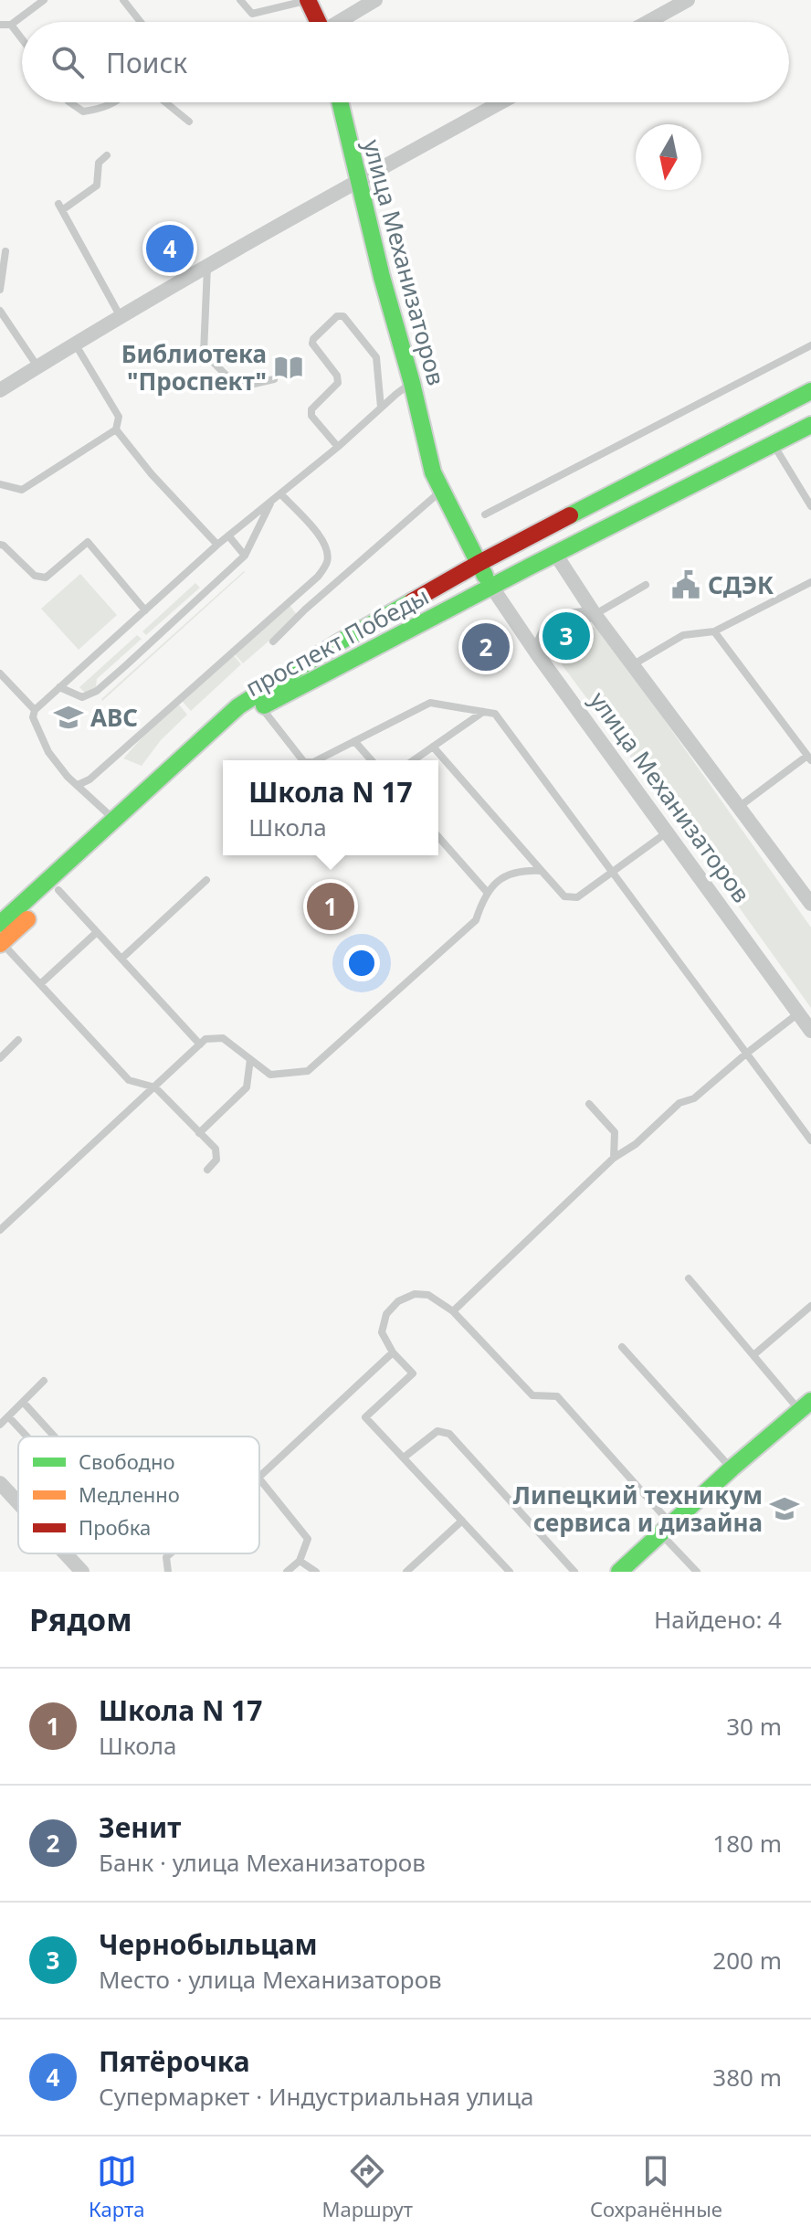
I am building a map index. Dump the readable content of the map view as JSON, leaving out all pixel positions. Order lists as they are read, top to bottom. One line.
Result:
{"streets":{"main road":["улица Механизаторов","проспект Победы"]},"crossings":[["улица Механизаторов","проспект Победы"]],"places":{"library":["Библиотека \"Проспект\""],"public building":["СДЭК"],"school or university":["АВС","Липецкий техникум сервиса и дизайна"]},"legend":["Свободно","Медленно","Пробка"],"north":"bottom","page":{"search":"Поиск","pins":["4","3","2","1"],"popup":["Школа N 17","Школа"],"heading":["Рядом","Найдено: 4"],"list":[{"mark":"1","name":"Школа N 17","note":"Школа","value":"30 m"},{"mark":"2","name":"Зенит","note":"Банк · улица Механизаторов","value":"180 m"},{"mark":"3","name":"Чернобыльцам","note":"Место · улица Механизаторов","value":"200 m"},{"mark":"4","name":"Пятёрочка","note":"Супермаркет · Индустриальная улица","value":"380 m"}],"nav":["Карта","Маршрут","Сохранённые"]}}
